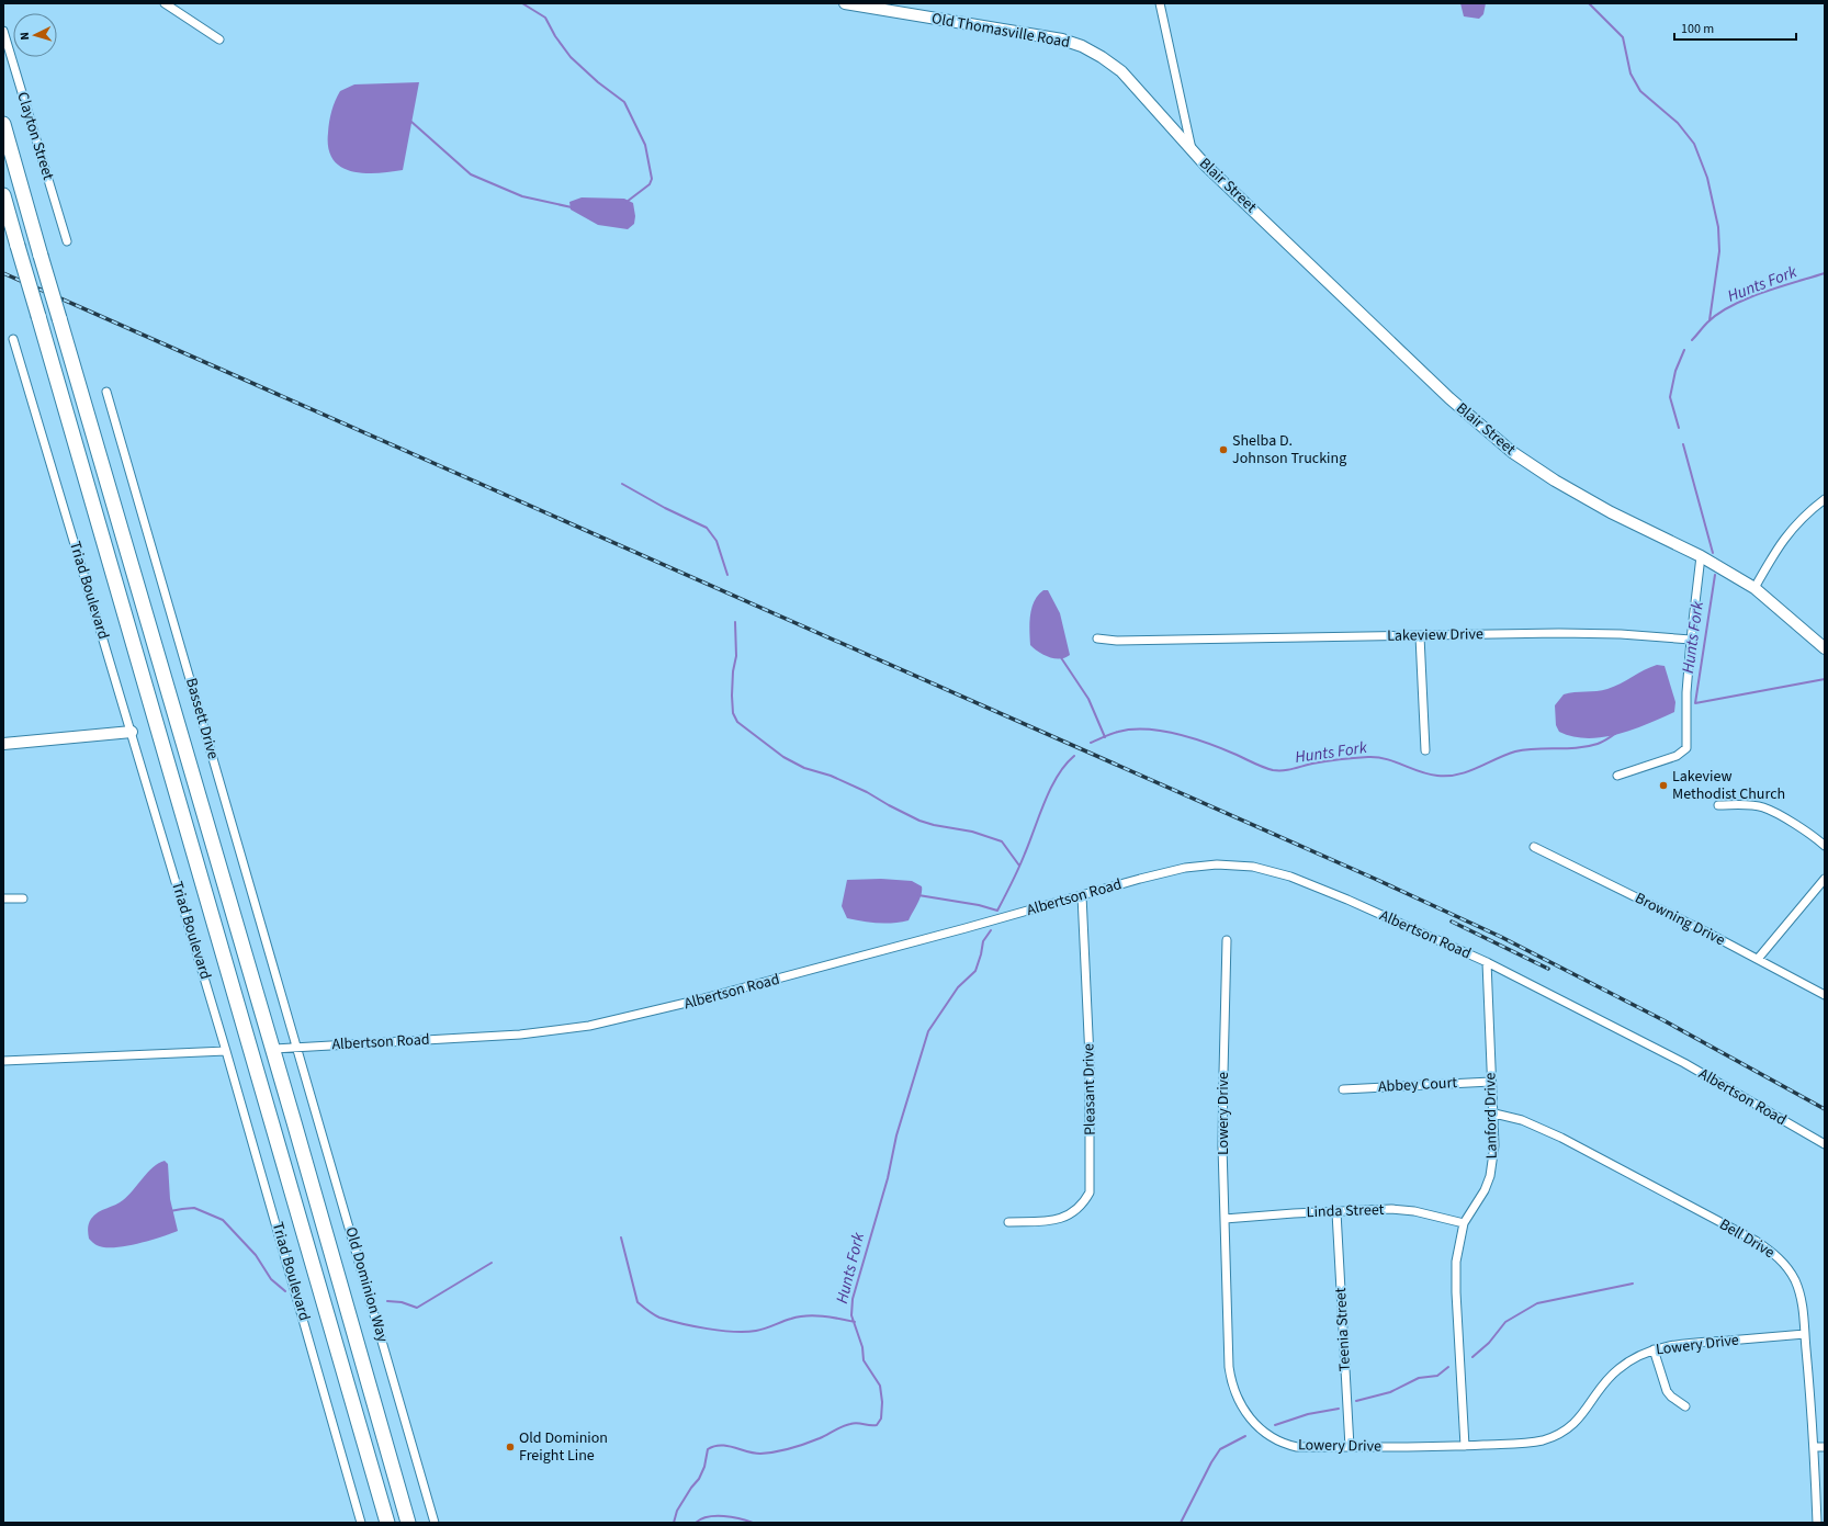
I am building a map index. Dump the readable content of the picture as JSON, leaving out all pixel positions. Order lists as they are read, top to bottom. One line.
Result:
{"streets":{"street":["Old Thomasville Road","Clayton Street","Blair Street","Triad Boulevard","Lakeview Drive","Bassett Drive","Albertson Road","Browning Drive","Abbey Court","Pleasant Drive","Lowery Drive","Lanford Drive","Linda Street","Bell Drive","Old Dominion Way","Teenia Street"]},"crossings":[["Old Thomasville Road","Blair Street"],["Bassett Drive","Albertson Road"],["Bassett Drive","Old Dominion Way"],["Albertson Road","Pleasant Drive"],["Albertson Road","Lanford Drive"],["Albertson Road","Old Dominion Way"],["Abbey Court","Lanford Drive"],["Lowery Drive","Lanford Drive"],["Lowery Drive","Linda Street"],["Lowery Drive","Bell Drive"],["Lowery Drive","Teenia Street"],["Lanford Drive","Linda Street"],["Lanford Drive","Bell Drive"],["Linda Street","Teenia Street"]],"water":["Hunts Fork"],"places":["Shelba D. Johnson Trucking","Lakeview Methodist Church","Old Dominion Freight Line"],"scale_bar":"100 m","north":"left"}
